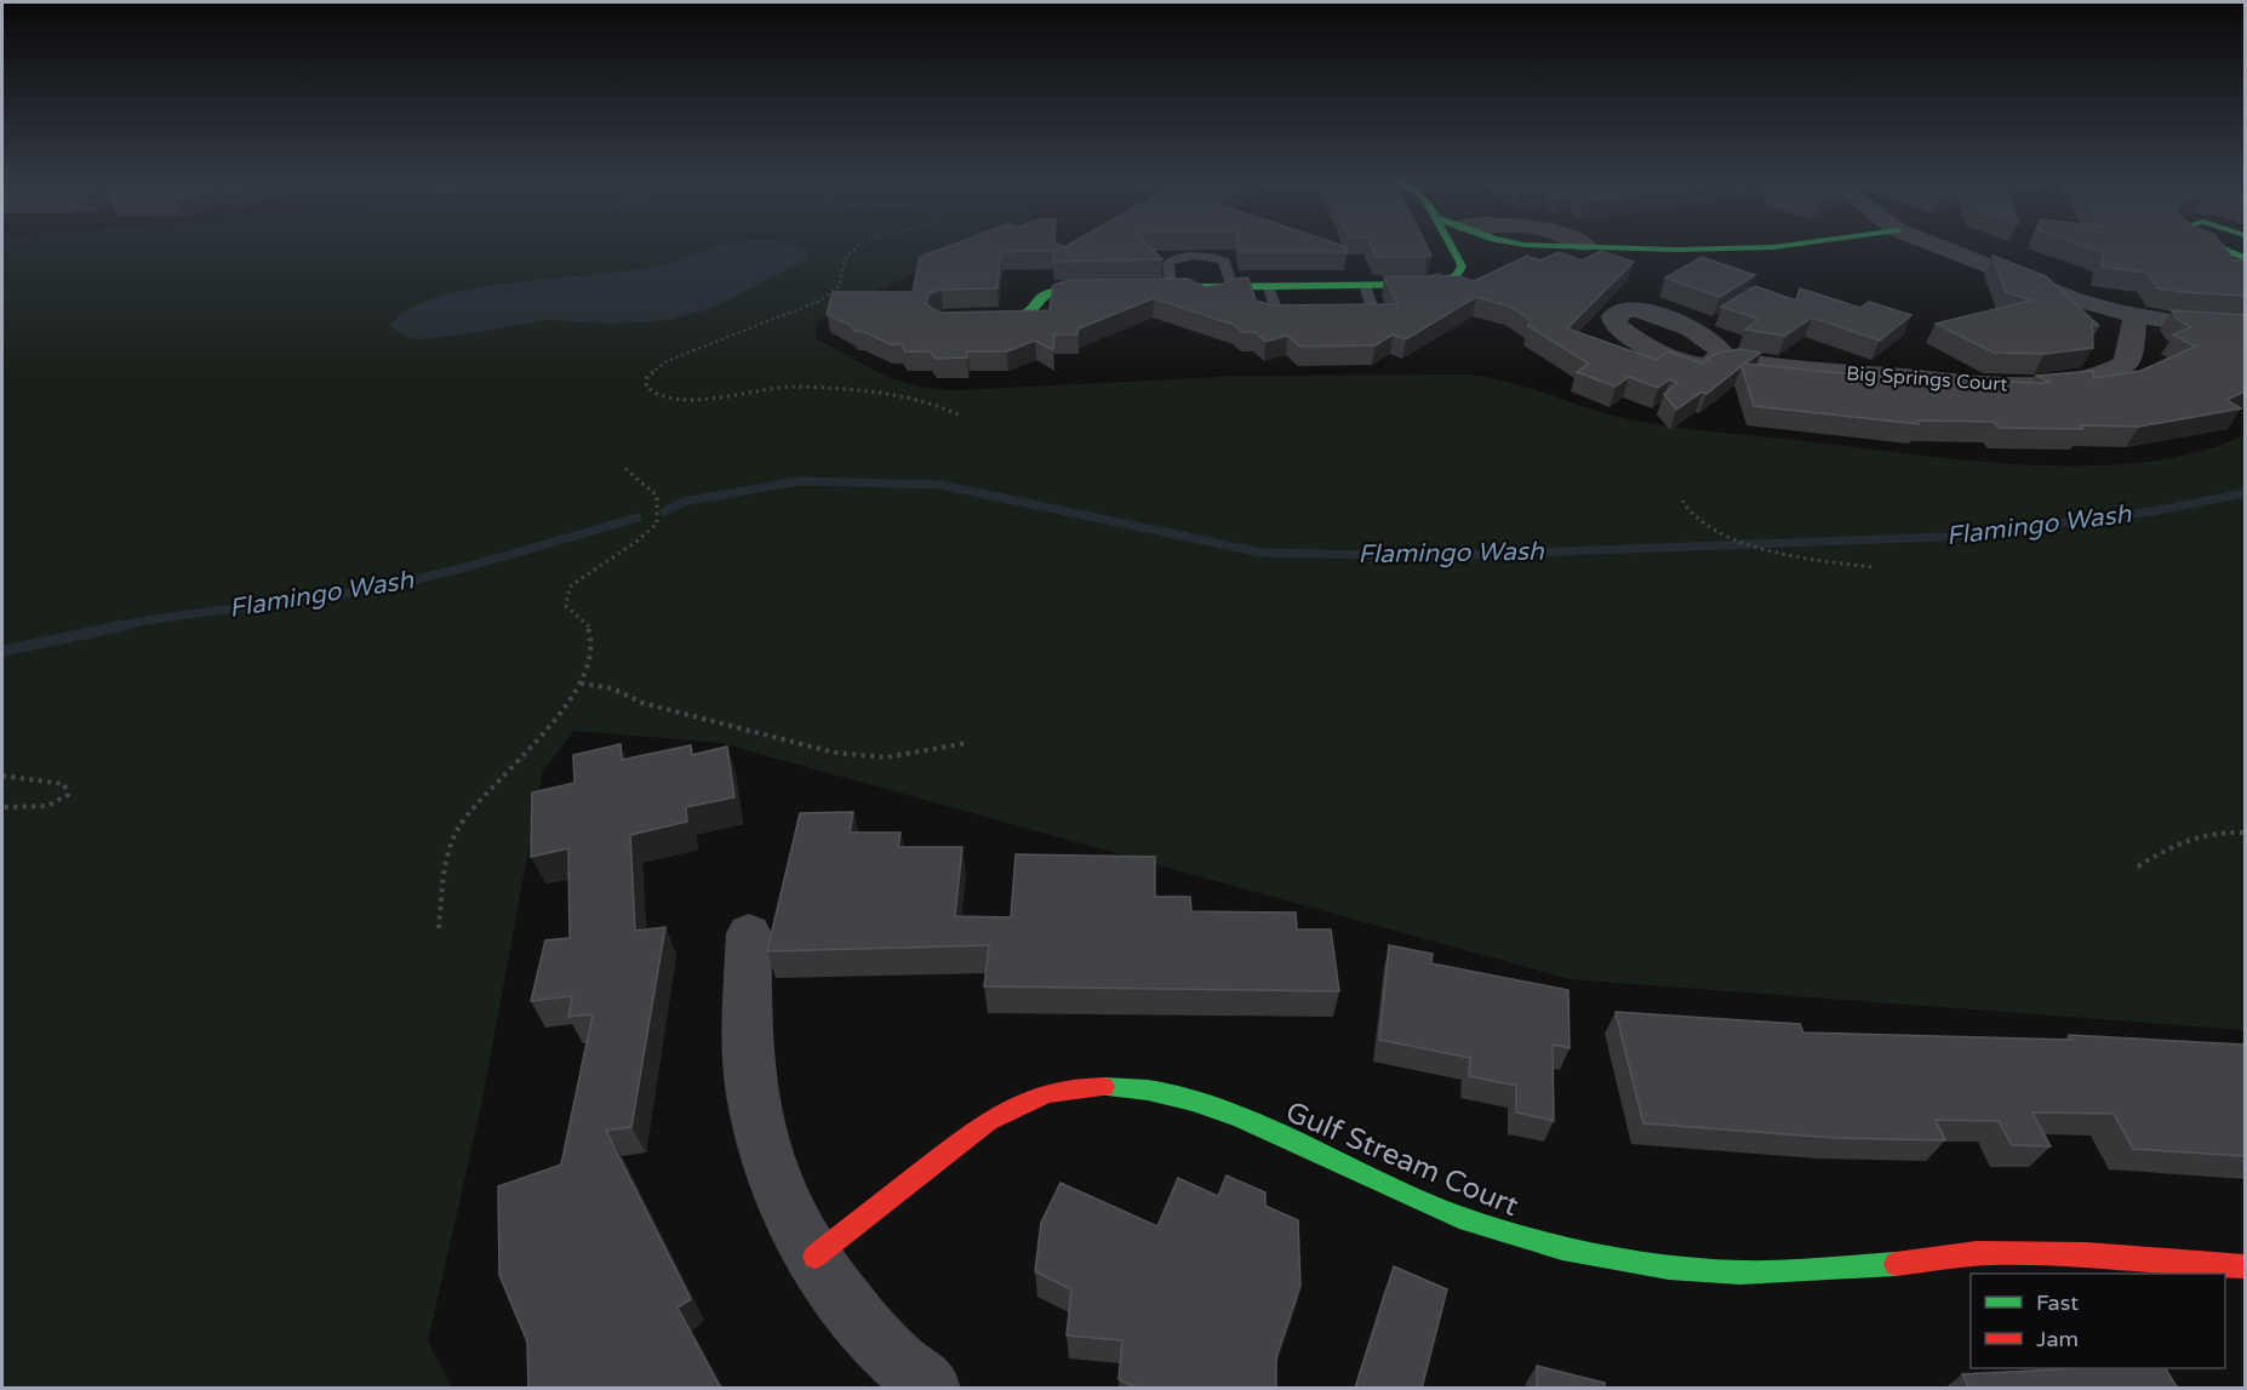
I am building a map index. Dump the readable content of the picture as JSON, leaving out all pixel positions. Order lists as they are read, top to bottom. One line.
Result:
{"streets":{"street":["Big Springs Court","Gulf Stream Court"]},"water":["Flamingo Wash"],"legend":["Fast","Jam"]}
